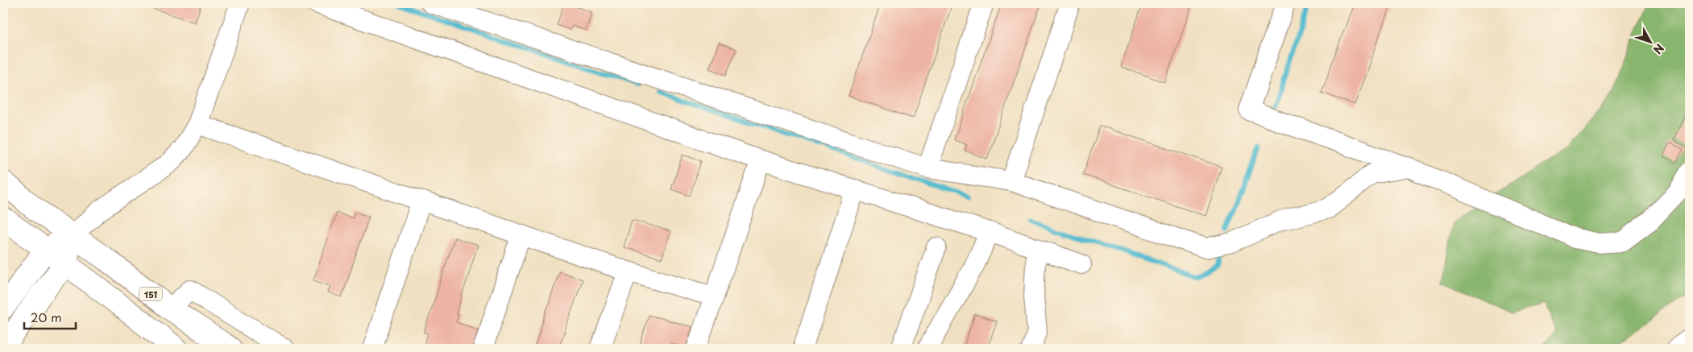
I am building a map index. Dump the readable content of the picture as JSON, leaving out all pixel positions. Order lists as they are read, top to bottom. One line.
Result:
{"streets":{"main road":["151"]},"scale_bar":"20 m","north":"bottom right"}
